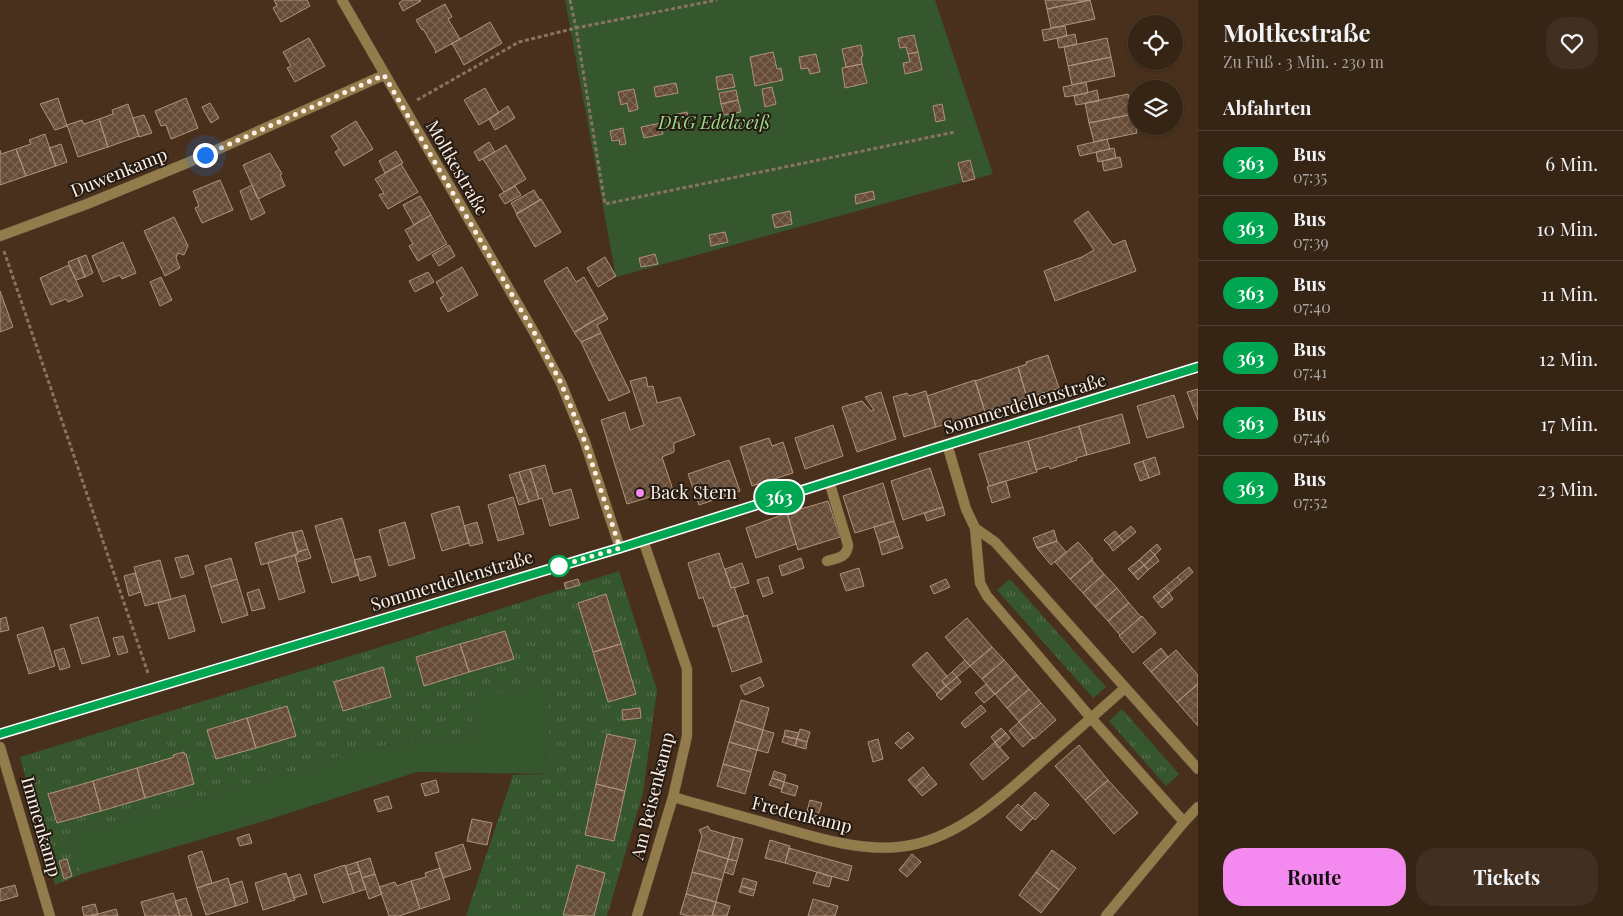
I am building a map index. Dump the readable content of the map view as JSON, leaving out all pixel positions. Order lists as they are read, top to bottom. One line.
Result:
{"streets":{"street":["Moltkestraße","Duwenkamp","Sommerdellenstraße","Am Beisenkamp","Fredenkamp","Immenkamp"]},"crossings":[["Moltkestraße","Duwenkamp"],["Moltkestraße","Sommerdellenstraße"],["Sommerdellenstraße","Am Beisenkamp"],["Am Beisenkamp","Fredenkamp"]],"parks":["DKG Edelweiß"],"places":["Back Stern"],"lines":["bus line 363"],"page":{"on_map":"363","heading":[["Moltkestraße","Zu Fuß · 3 Min. · 230 m"],"Abfahrten"],"list":[{"mark":"363","name":"Bus","note":"07:35","value":"6 Min."},{"mark":"363","name":"Bus","note":"07:39","value":"10 Min."},{"mark":"363","name":"Bus","note":"07:40","value":"11 Min."},{"mark":"363","name":"Bus","note":"07:41","value":"12 Min."},{"mark":"363","name":"Bus","note":"07:46","value":"17 Min."},{"mark":"363","name":"Bus","note":"07:52","value":"23 Min."}],"buttons":["Route","Tickets"]}}
